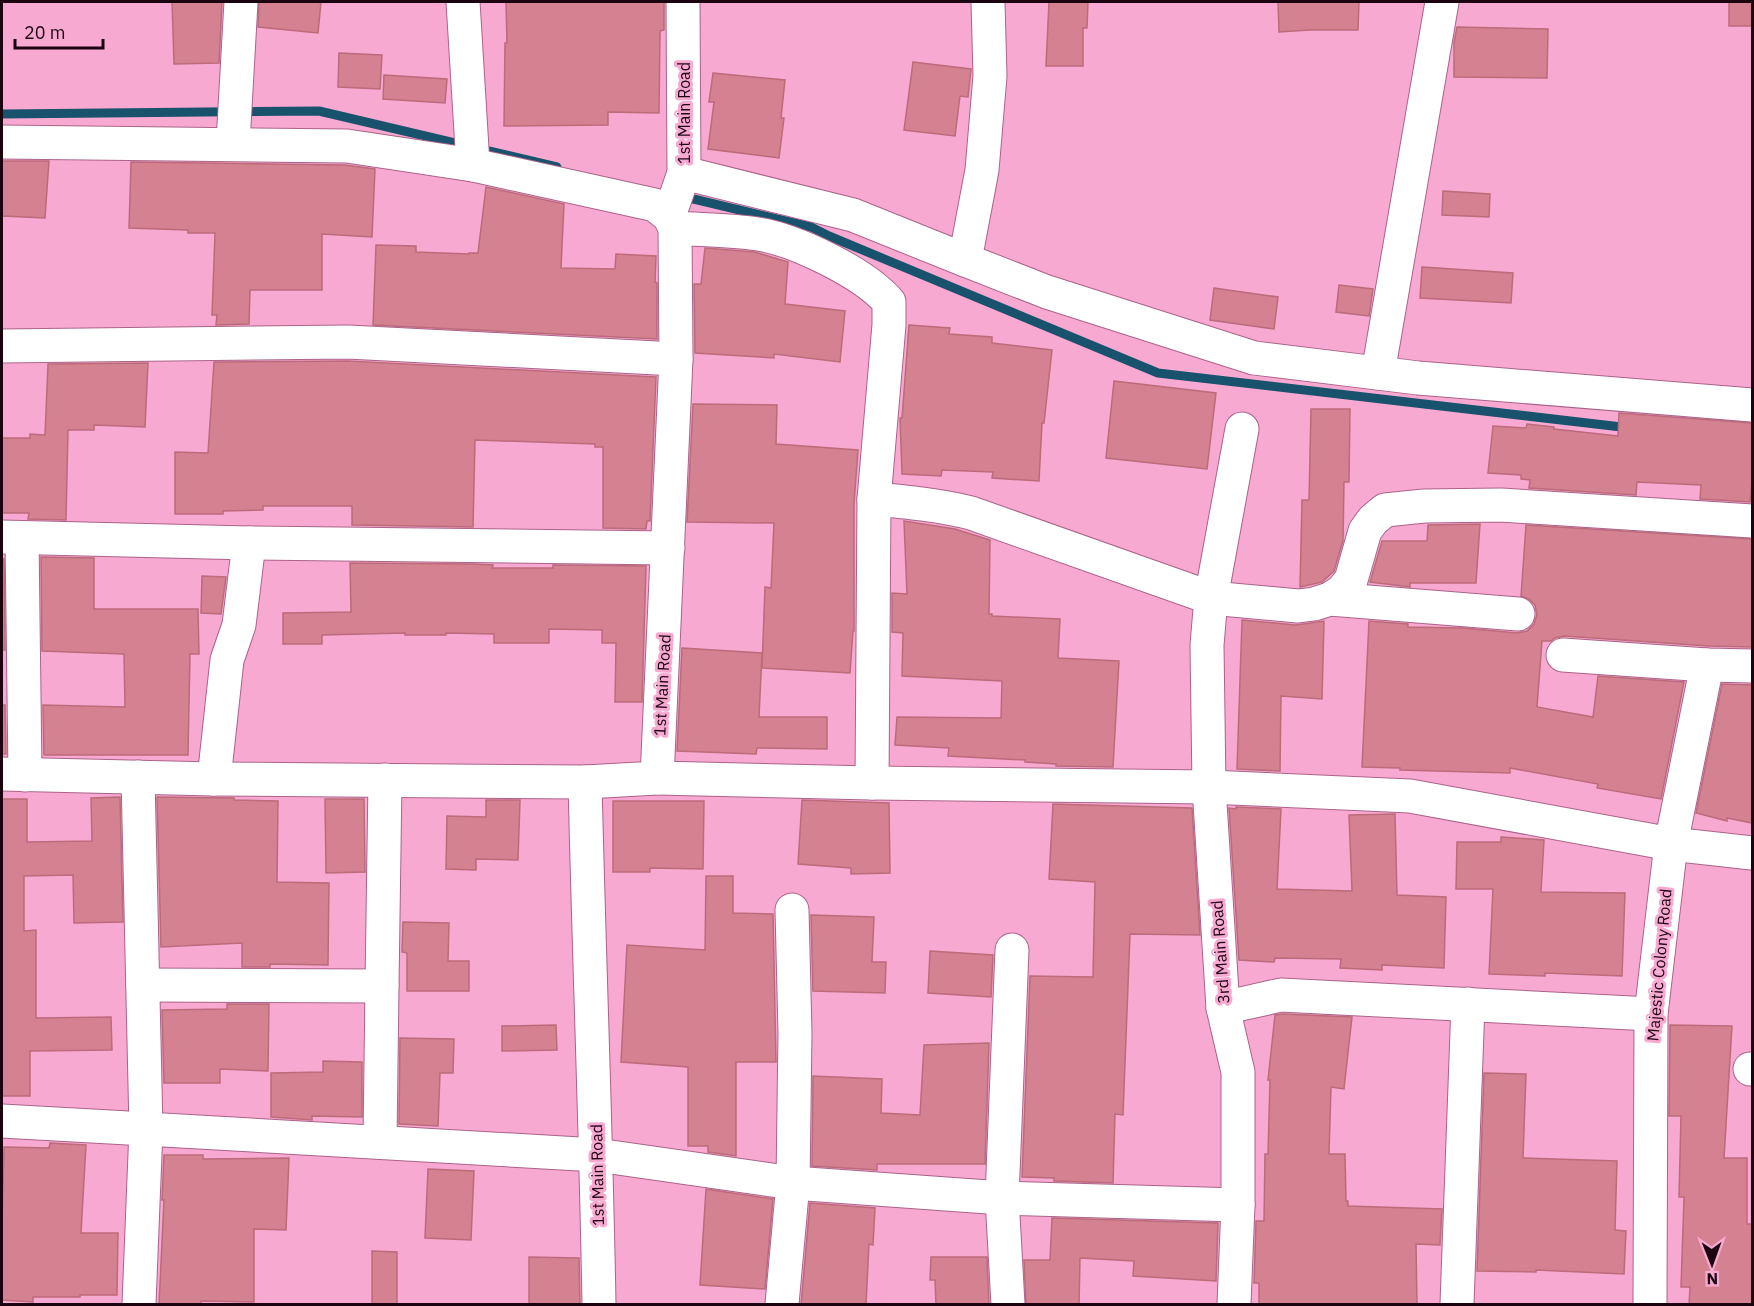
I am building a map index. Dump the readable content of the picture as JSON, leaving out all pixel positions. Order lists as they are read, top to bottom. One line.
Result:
{"streets":{"street":["1st Main Road","3rd Main Road","Majestic Colony Road"]},"scale_bar":"20 m","north":"bottom"}
